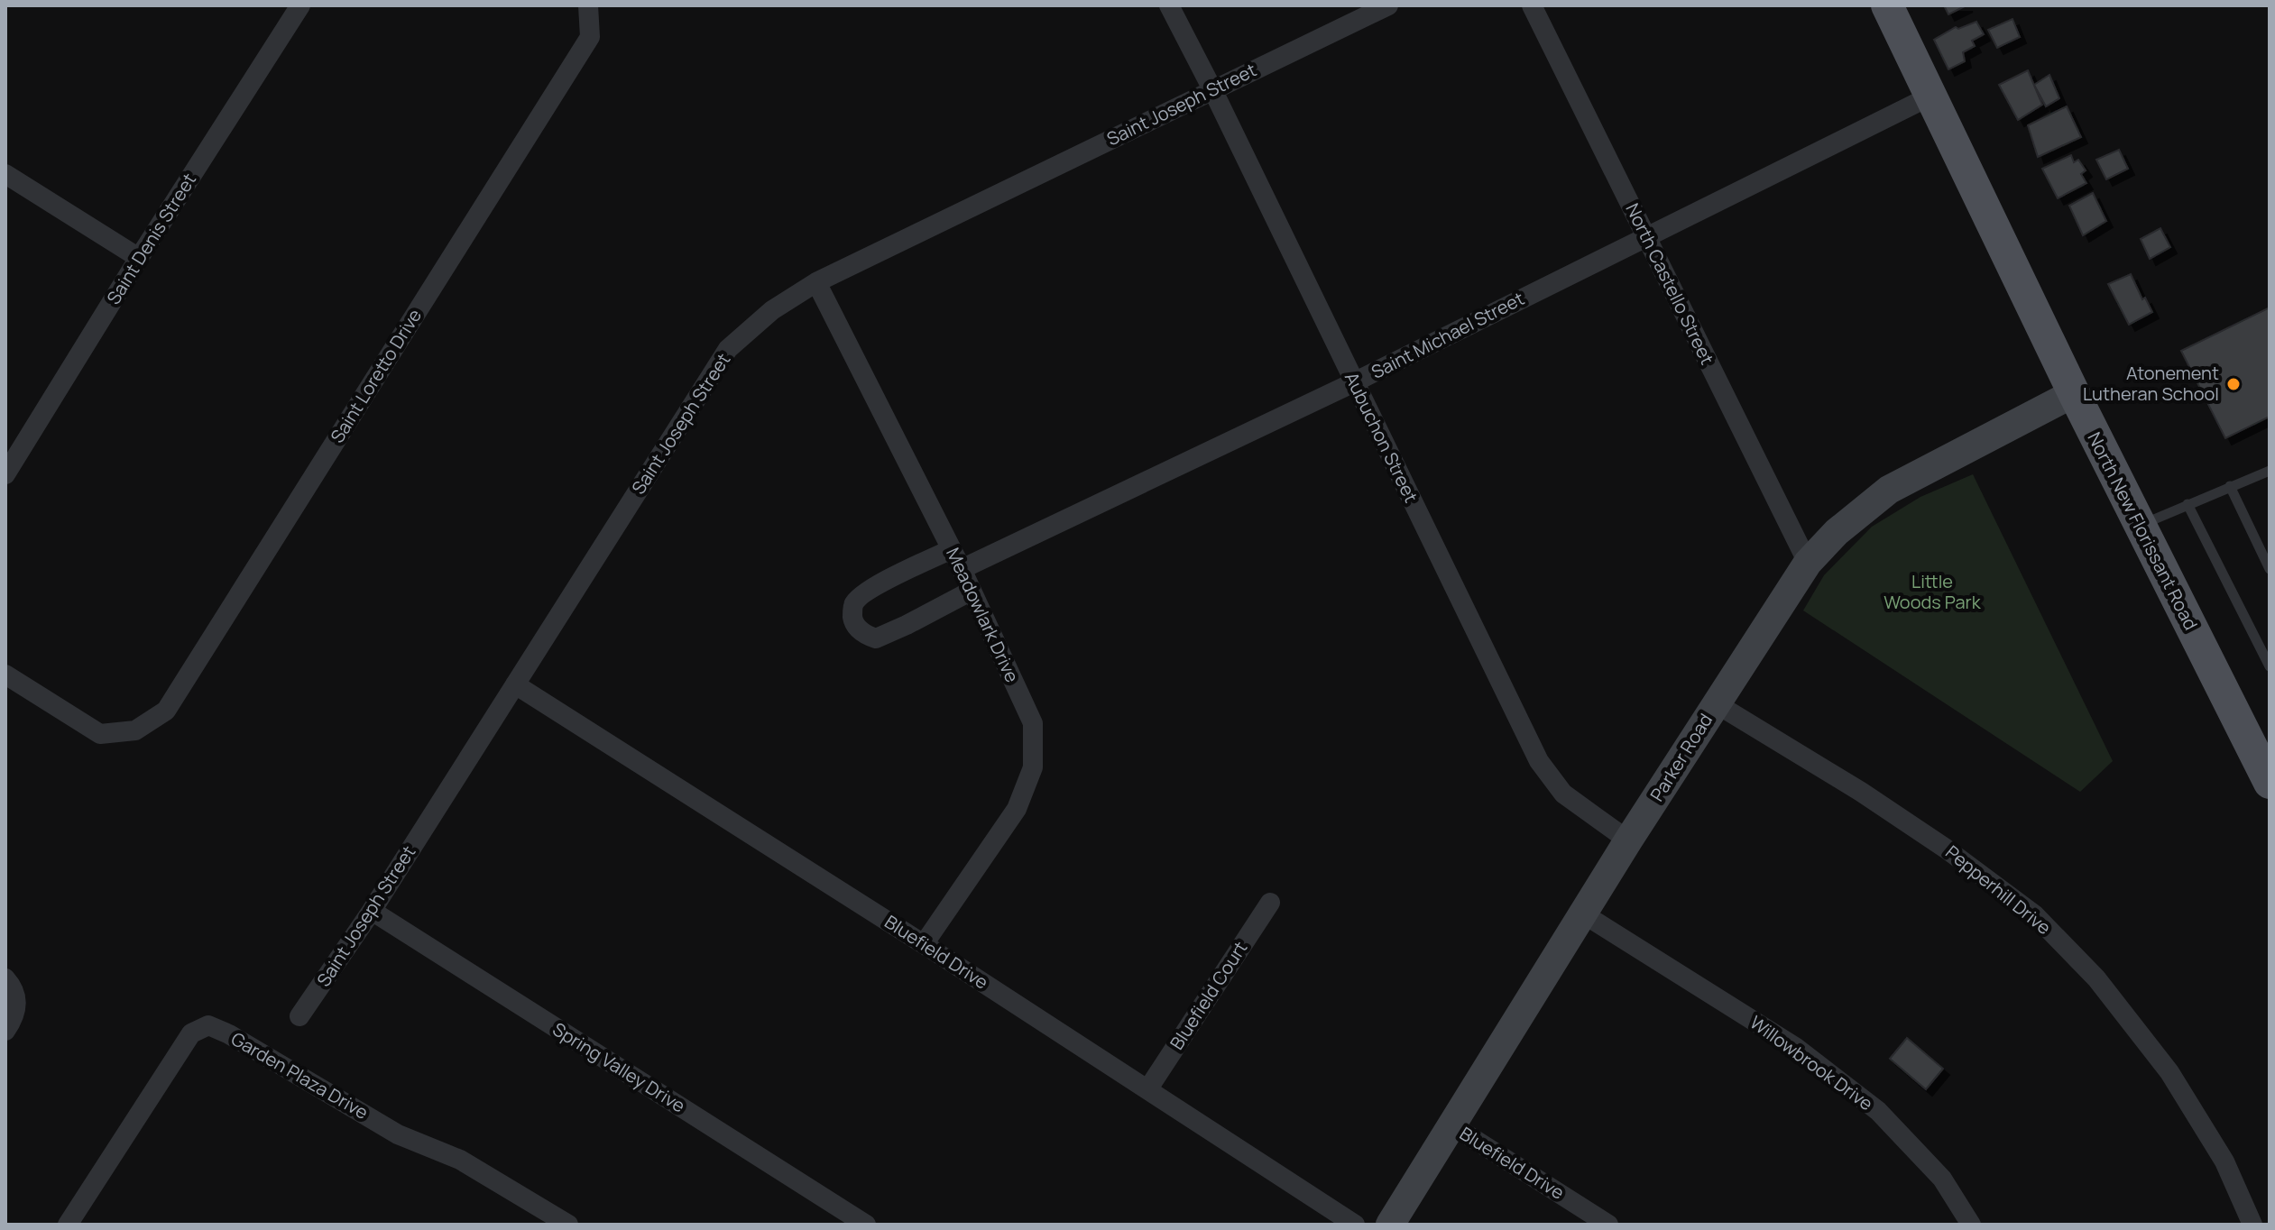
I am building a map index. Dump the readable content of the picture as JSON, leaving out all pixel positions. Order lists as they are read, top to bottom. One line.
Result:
{"streets":{"main road":["North New Florissant Road","Parker Road"],"street":["Saint Joseph Street","Saint Denis Street","North Castello Street","Saint Michael Street","Saint Loretto Drive","Aubuchon Street","Meadowlark Drive","Pepperhill Drive","Bluefield Drive","Bluefield Court","Willowbrook Drive","Spring Valley Drive","Garden Plaza Drive"]},"crossings":[["Saint Joseph Street","Aubuchon Street"],["Saint Joseph Street","Meadowlark Drive"],["Saint Joseph Street","Bluefield Drive"],["Saint Joseph Street","Spring Valley Drive"],["North Castello Street","Saint Michael Street"],["North Castello Street","Parker Road"],["Saint Michael Street","Aubuchon Street"],["Saint Michael Street","North New Florissant Road"],["Saint Michael Street","Meadowlark Drive"],["Aubuchon Street","Parker Road"],["North New Florissant Road","Parker Road"],["Meadowlark Drive","Bluefield Drive"],["Parker Road","Pepperhill Drive"],["Parker Road","Bluefield Drive"],["Parker Road","Willowbrook Drive"],["Bluefield Drive","Bluefield Court"]],"parks":["Little Woods Park"],"places":["Atonement Lutheran School"]}
